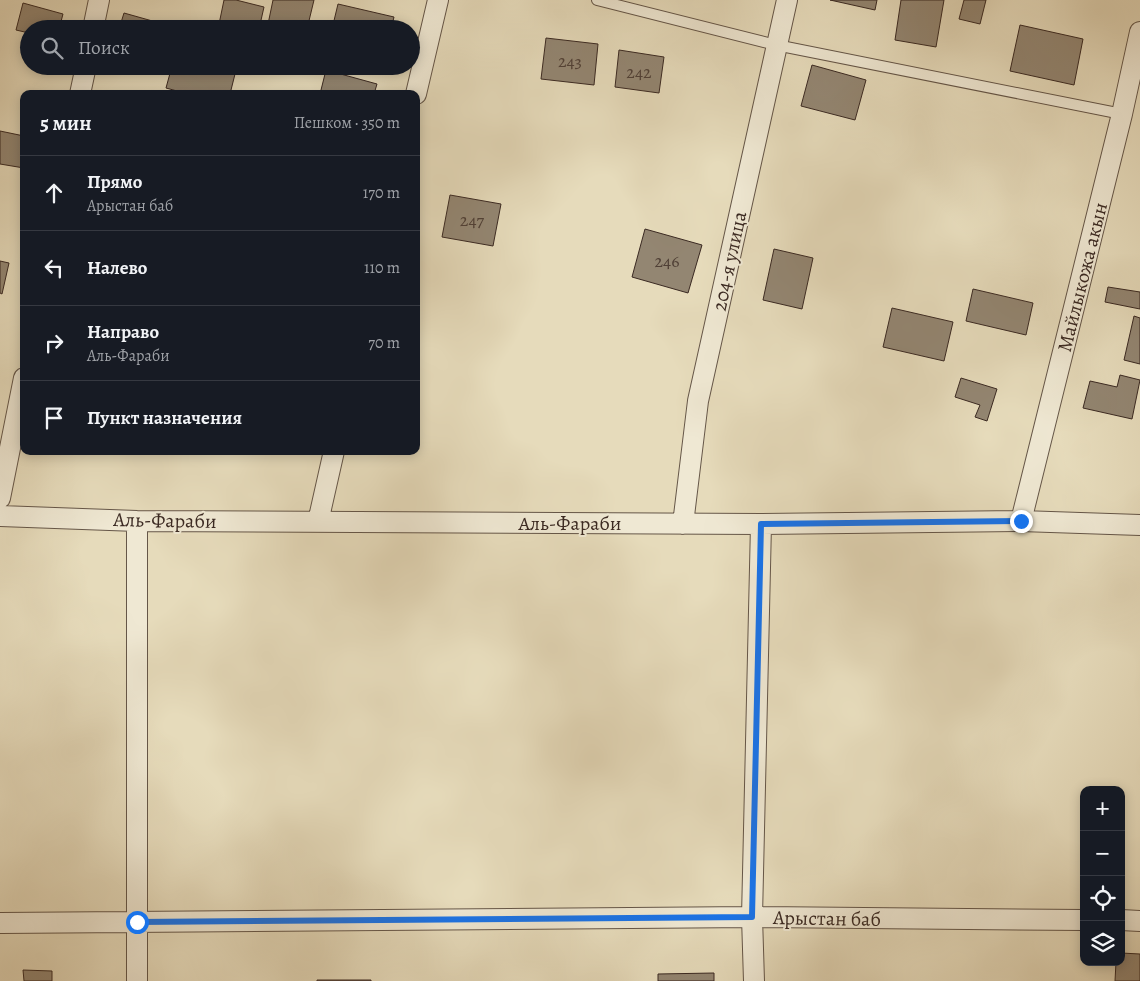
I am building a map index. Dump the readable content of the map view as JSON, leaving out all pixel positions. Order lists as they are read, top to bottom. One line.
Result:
{"streets":{"street":["204-я улица","Майлыкожа акын","Аль-Фараби","Арыстан баб"]},"crossings":[["204-я улица","Аль-Фараби"],["Майлыкожа акын","Аль-Фараби"]],"house_numbers":["243","242","247","246"],"page":{"search":"Поиск","heading":["5 мин","Пешком · 350 m"],"list":[["Прямо","Арыстан баб","170 m"],["Налево","110 m"],["Направо","Аль-Фараби","70 m"],"Пункт назначения"],"map_buttons":["+","−"]}}
